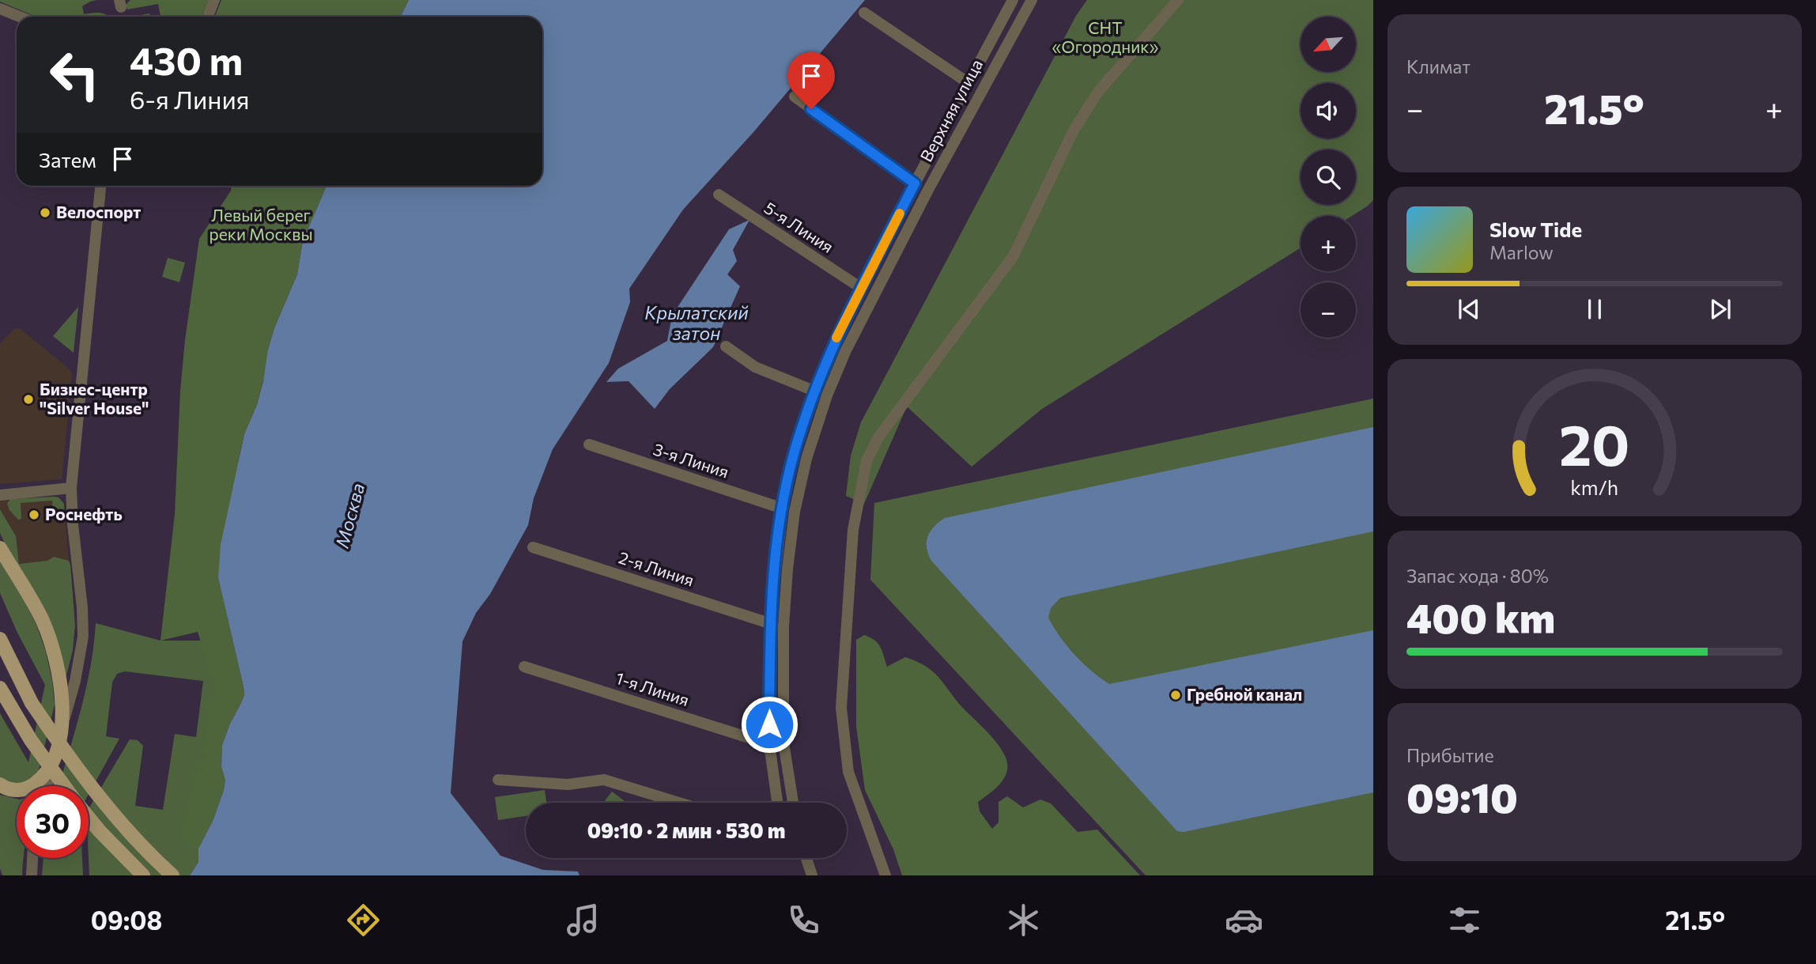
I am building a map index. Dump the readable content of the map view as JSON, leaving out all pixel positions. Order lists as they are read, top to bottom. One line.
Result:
{"streets":{"street":["Верхняя улица","5-я Линия","3-я Линия","2-я Линия","1-я Линия"]},"water":["Крылатский затон","Москва"],"parks":["СНТ «Огородник»","Левый берег реки Москвы"],"places":["Велоспорт","Бизнес-центр \"Silver House\"","Роснефть","Гребной канал"],"north":"bottom left","page":{"tile":["Климат",["Запас хода · 80%","400 km"],["Прибытие","09:10"]],"map_buttons":["+","−"],"turn":["430 m","6-я Линия"],"heat":["−","21.5°","+"],"then":"Затем","song":["Slow Tide","Marlow"],"limit":"30","trip":"09:10 · 2 мин · 530 m","tabs":["09:08","21.5°"],"gauge":["20","km/h"]}}
